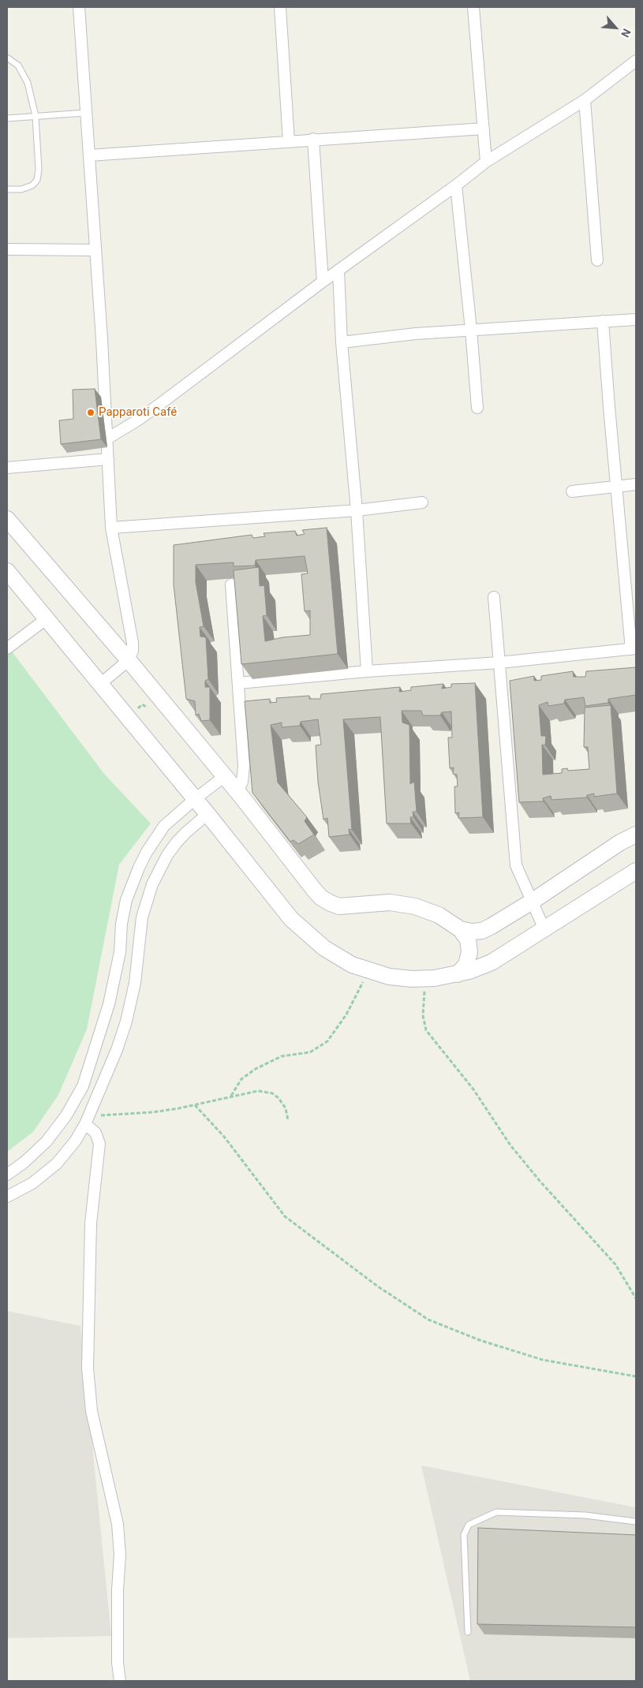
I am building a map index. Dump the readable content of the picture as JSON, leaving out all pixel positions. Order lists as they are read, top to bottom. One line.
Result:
{"places":["Papparoti Café"],"north":"bottom right"}
